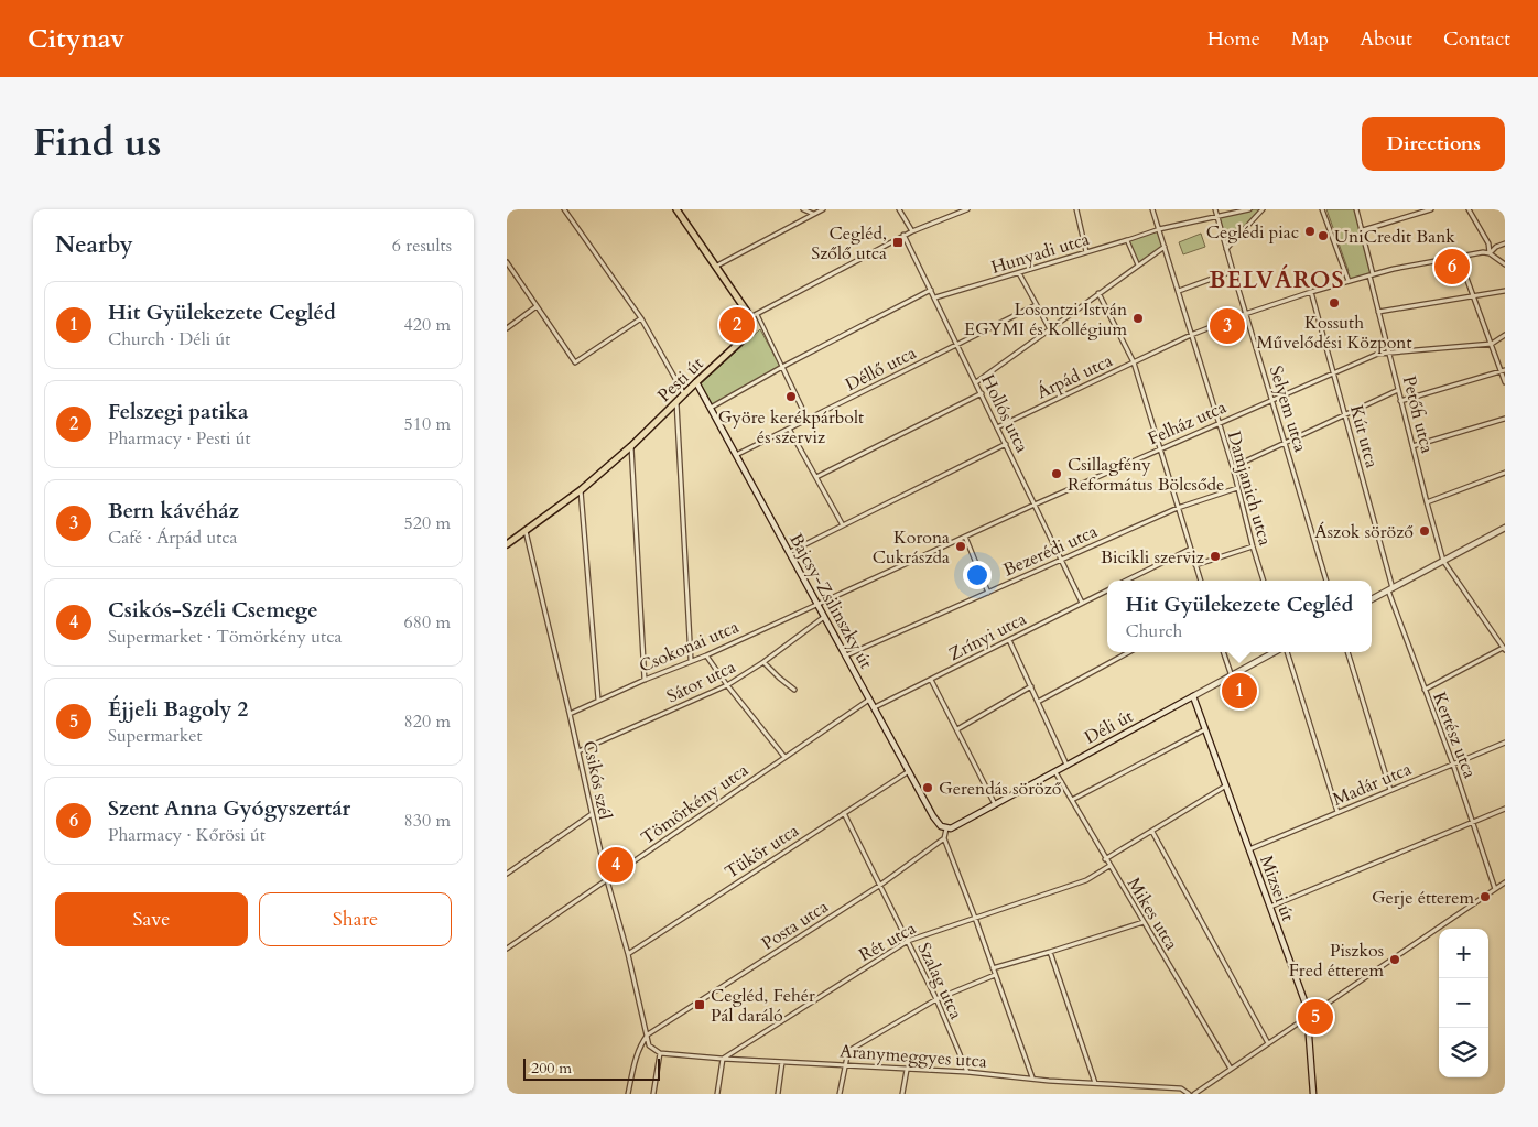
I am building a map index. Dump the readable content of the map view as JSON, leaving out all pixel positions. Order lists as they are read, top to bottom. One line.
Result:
{"streets":{"main road":["Pesti út","Bajcsy-Zsilinszky út","Déli út","Mizsei út"],"street":["Hunyadi utca","Déllő utca","Árpád utca","Selyem utca","Hollós utca","Petőfi utca","Felház utca","Kút utca","Damjanich utca","Bezerédi utca","Zrínyi utca","Csokonai utca","Sátor utca","Kertész utca","Csikós szél","Madár utca","Tömörkény utca","Tükör utca","Mikes utca","Posta utca","Rét utca","Szalag utca","Aranymeggyes utca"]},"crossings":[["Hunyadi utca","Selyem utca"],["Hunyadi utca","Hollós utca"],["Hunyadi utca","Damjanich utca"],["Déllő utca","Hollós utca"],["Déllő utca","Bajcsy-Zsilinszky út"],["Árpád utca","Selyem utca"],["Árpád utca","Hollós utca"],["Árpád utca","Petőfi utca"],["Árpád utca","Kút utca"],["Árpád utca","Damjanich utca"],["Pesti út","Bajcsy-Zsilinszky út"],["Pesti út","Csikós szél"],["Selyem utca","Felház utca"],["Hollós utca","Felház utca"],["Hollós utca","Bezerédi utca"],["Hollós utca","Zrínyi utca"],["Petőfi utca","Felház utca"],["Felház utca","Kút utca"],["Felház utca","Damjanich utca"],["Felház utca","Bajcsy-Zsilinszky út"],["Felház utca","Csokonai utca"],["Kút utca","Kertész utca"],["Damjanich utca","Bezerédi utca"],["Bezerédi utca","Bajcsy-Zsilinszky út"],["Bajcsy-Zsilinszky út","Zrínyi utca"],["Bajcsy-Zsilinszky út","Csokonai utca"],["Bajcsy-Zsilinszky út","Sátor utca"],["Bajcsy-Zsilinszky út","Déli út"],["Bajcsy-Zsilinszky út","Tömörkény utca"],["Bajcsy-Zsilinszky út","Tükör utca"],["Csokonai utca","Csikós szél"],["Sátor utca","Csikós szél"],["Déli út","Mizsei út"],["Déli út","Mikes utca"],["Kertész utca","Madár utca"],["Csikós szél","Tömörkény utca"],["Csikós szél","Tükör utca"],["Csikós szél","Posta utca"],["Madár utca","Mizsei út"],["Tükör utca","Szalag utca"],["Mikes utca","Rét utca"],["Posta utca","Szalag utca"],["Rét utca","Szalag utca"],["Rét utca","Aranymeggyes utca"],["Szalag utca","Aranymeggyes utca"]],"districts":["BELVÁROS"],"places":{"other":["Ceglédi piac","UniCredit Bank","Kossuth Művelődési Központ","Losontzi István EGYMI és Kollégium","Györe kerékpárbolt és szerviz","Csillagfény Református Bölcsőde","Ászok söröző","Korona Cukrászda","Bicikli szerviz","Gerendás söröző","Gerje étterem","Piszkos Fred étterem"],"transit":["Cegléd, Szőlő utca","Cegléd, Fehér Pál daráló"]},"scale_bar":"200 m","page":{"header":"Citynav","nav":["Home","Map","About","Contact"],"title":"Find us","buttons":["Directions",["Save","Share"]],"heading":["Nearby","6 results"],"pins":["6","2","3","1","4","5"],"list":[{"mark":"1","name":"Hit Gyülekezete Cegléd","note":"Church · Déli út","value":"420 m"},{"mark":"2","name":"Felszegi patika","note":"Pharmacy · Pesti út","value":"510 m"},{"mark":"3","name":"Bern kávéház","note":"Café · Árpád utca","value":"520 m"},{"mark":"4","name":"Csikós-Széli Csemege","note":"Supermarket · Tömörkény utca","value":"680 m"},{"mark":"5","name":"Éjjeli Bagoly 2","note":"Supermarket","value":"820 m"},{"mark":"6","name":"Szent Anna Gyógyszertár","note":"Pharmacy · Kőrösi út","value":"830 m"}],"popup":["Hit Gyülekezete Cegléd","Church"],"map_buttons":["+","−"],"scale":"200 m"}}
